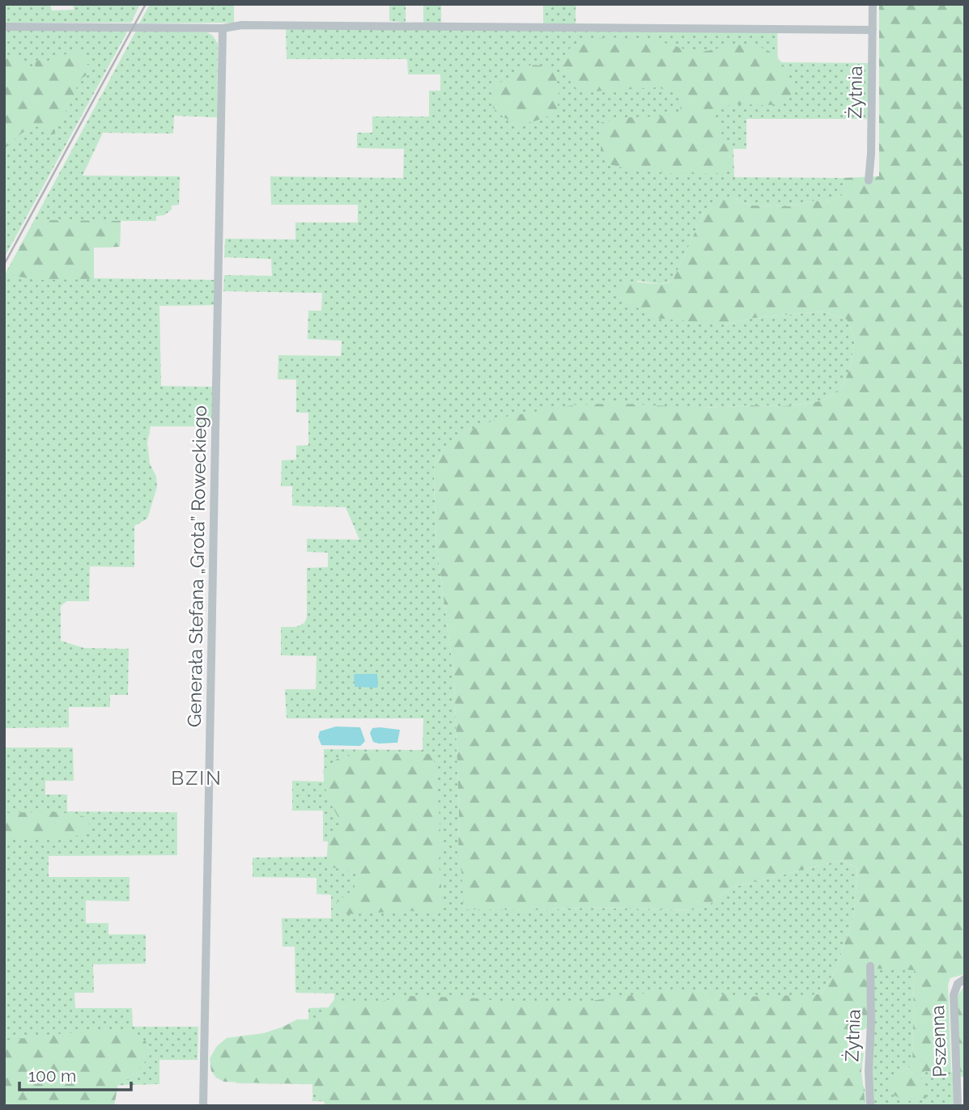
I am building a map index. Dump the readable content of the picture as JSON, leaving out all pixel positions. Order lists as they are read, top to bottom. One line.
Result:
{"streets":{"street":["Żytnia","Generała Stefana „Grota” Roweckiego","Pszenna"]},"districts":["BZIN"],"scale_bar":"100 m"}
